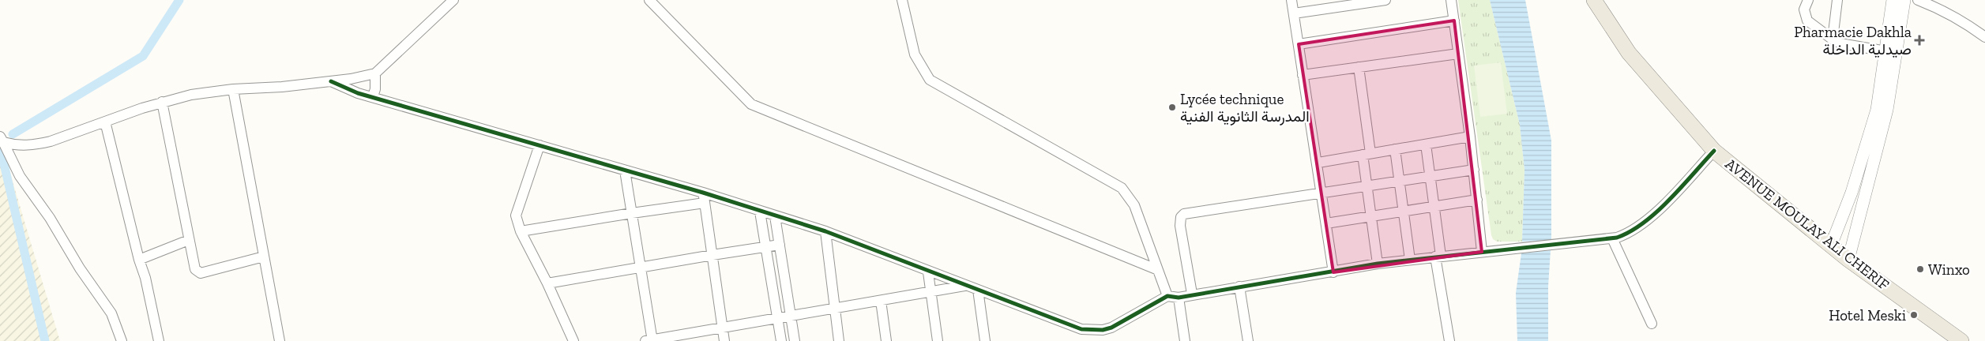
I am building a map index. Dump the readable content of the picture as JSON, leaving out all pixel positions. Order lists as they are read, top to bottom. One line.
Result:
{"streets":{"main road":["AVENUE MOULAY ALI CHERIF"]},"places":{"health":["Pharmacie Dakhla صيدلية الداخلة"],"other":["Lycée technique المدرسة الثانوية الفنية","Winxo","Hotel Meski"]}}
